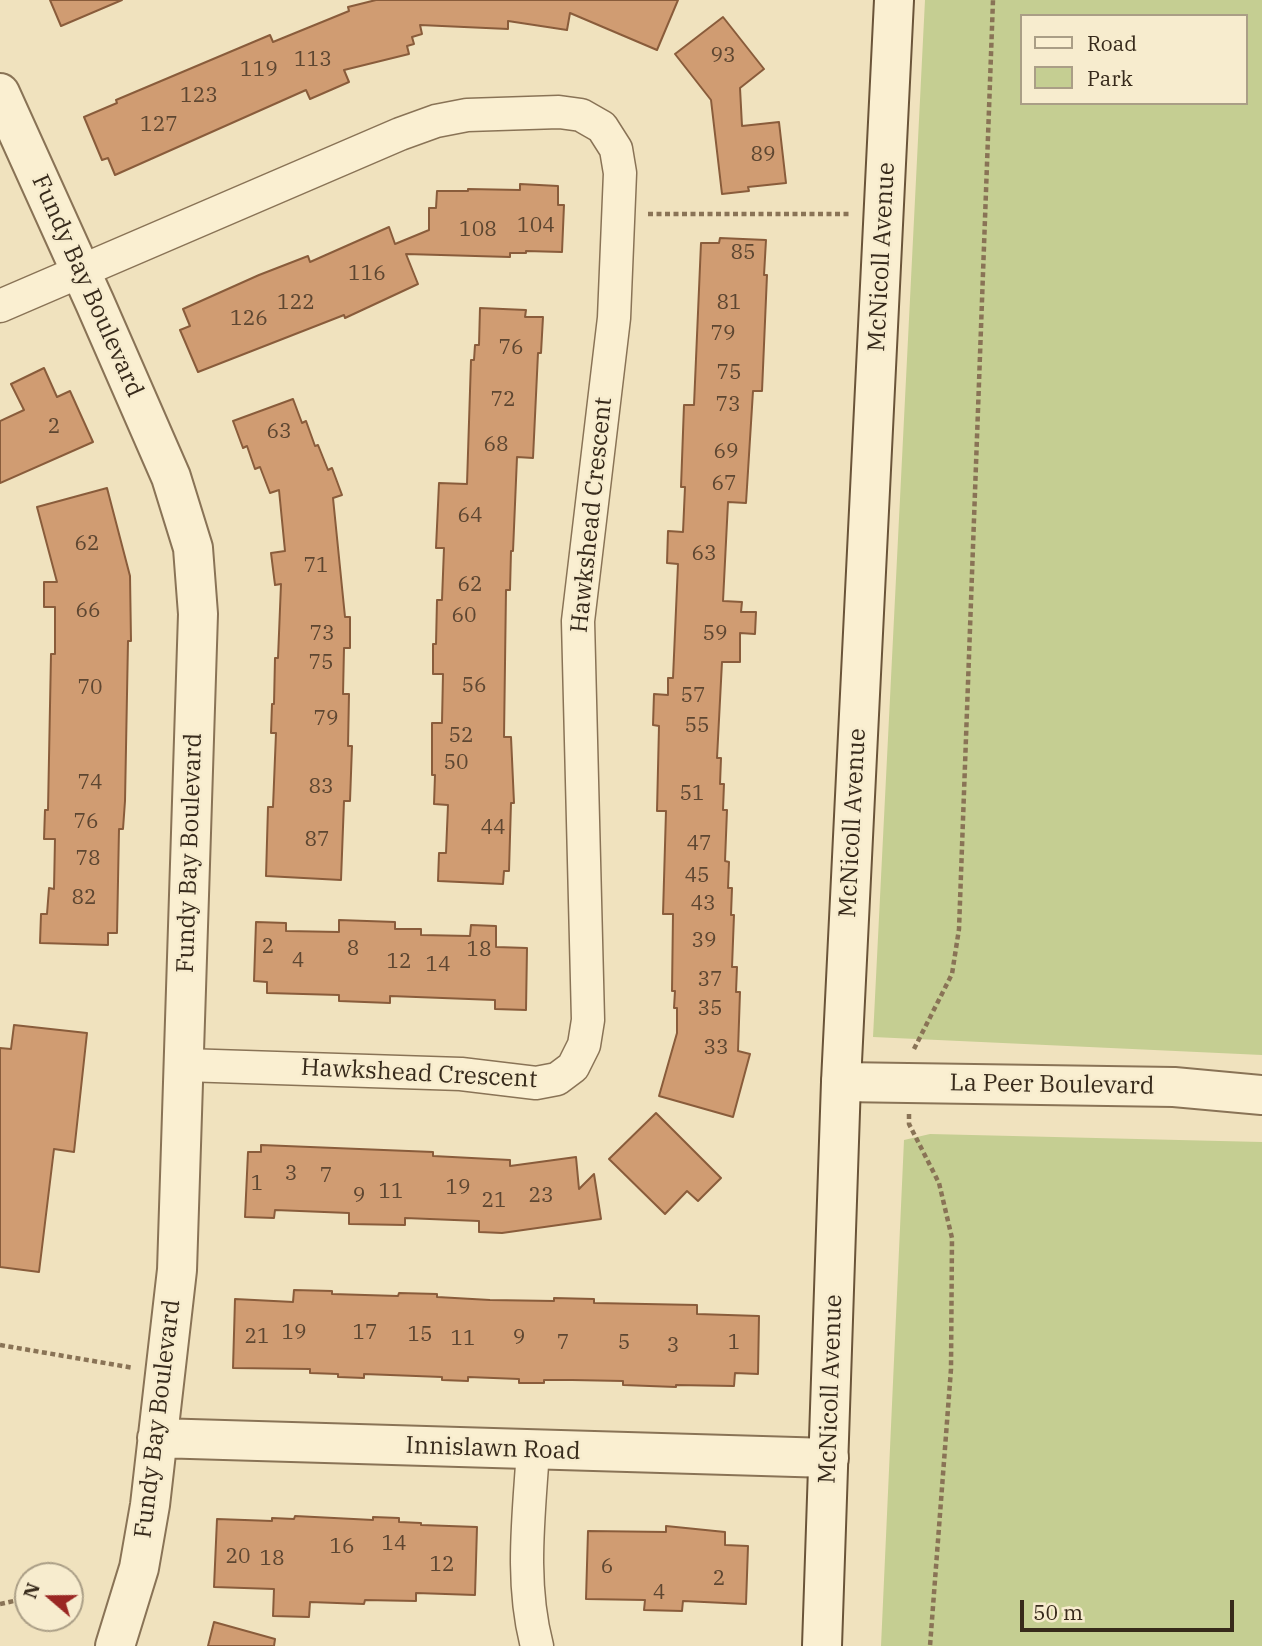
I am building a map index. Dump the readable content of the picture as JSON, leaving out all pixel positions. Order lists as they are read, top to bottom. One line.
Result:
{"streets":{"street":["McNicoll Avenue","Fundy Bay Boulevard","Hawkshead Crescent","La Peer Boulevard","Innislawn Road"]},"crossings":[["McNicoll Avenue","La Peer Boulevard"],["McNicoll Avenue","Innislawn Road"],["Fundy Bay Boulevard","Hawkshead Crescent"],["Fundy Bay Boulevard","Innislawn Road"]],"house_numbers":["93","113","119","123","127","89","104","108","85","116","122","81","126","79","76","75","72","73","2","63","68","69","67","64","62","63","71","62","66","60","73","59","75","56","70","57","79","55","52","50","74","83","51","76","44","87","47","78","45","82","43","39","2","8","18","4","12","14","37","35","33","3","7","1","19","11","9","23","21","19","17","15","21","9","11","7","5","1","3","14","16","20","18","12","6","2","4"],"legend":["Road","Park"],"scale_bar":"50 m","north":"left"}
